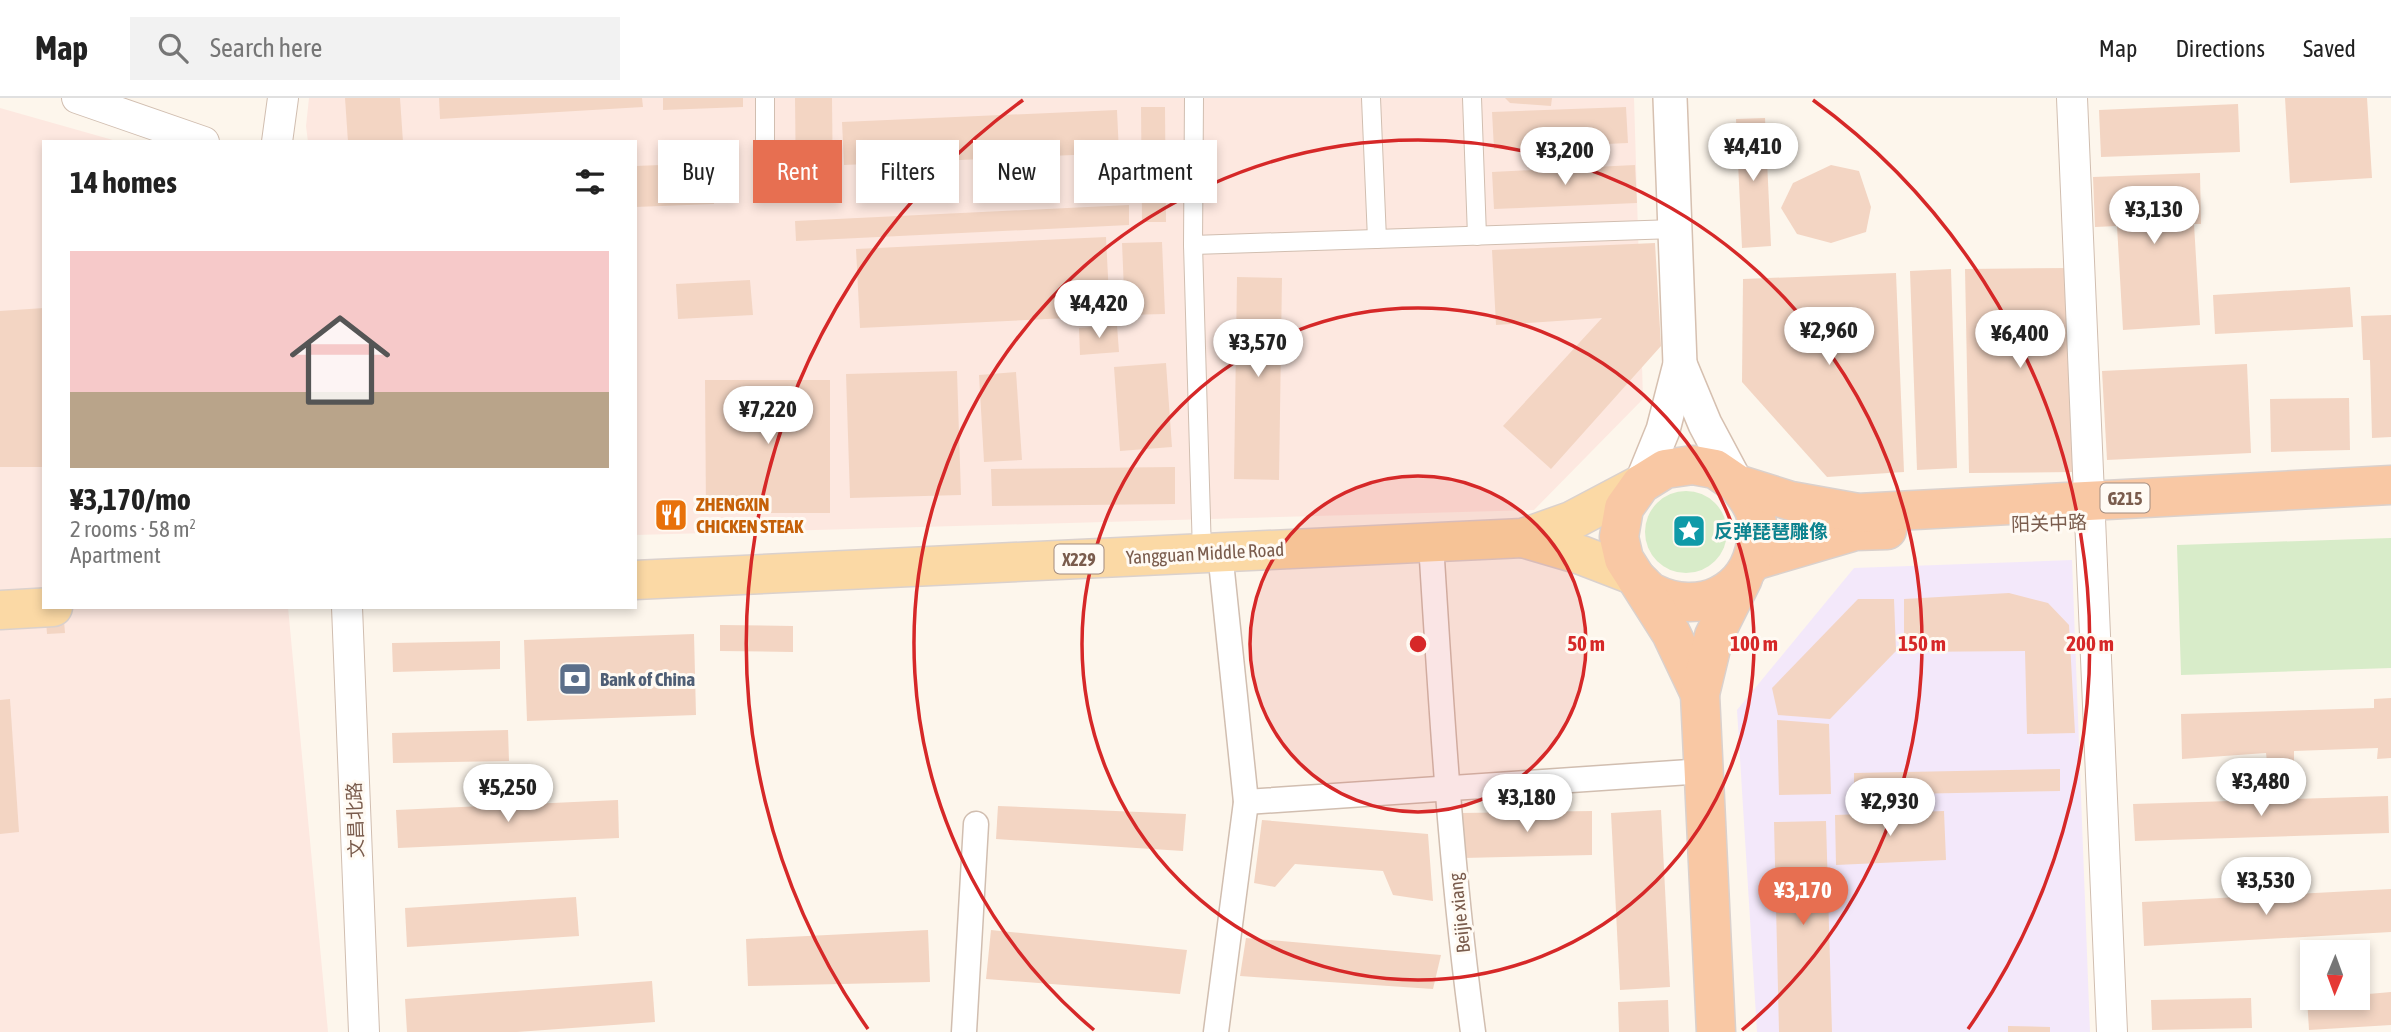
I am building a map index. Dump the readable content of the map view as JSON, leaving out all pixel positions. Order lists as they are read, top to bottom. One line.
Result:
{"streets":{"highway":["G215","阳关中路"],"main road":["Yangguan Middle Road","X229"],"street":["文昌北路","Beijie xiang"]},"crossings":[["G215","阳关中路"],["G215","X229"],["阳关中路","X229"],["Yangguan Middle Road","X229"],["Yangguan Middle Road","Beijie xiang"]],"places":{"restaurant":["ZHENGXIN CHICKEN STEAK"],"place":["反弹琵琶雕像"],"bank":["Bank of China"]},"north":"bottom","page":{"header":"Map","search":"Search here","nav":["Map","Directions","Saved"],"price":["¥4,410","¥3,200","¥3,130","¥4,420","¥2,960","¥6,400","¥3,570","¥7,220","¥3,480","¥5,250","¥3,180","¥2,930","¥3,530","¥3,170"],"chip":["Buy","Rent","Filters","New","Apartment"],"heading":"14 homes","list":[{"name":"¥3,170/mo","note":"2 rooms · 58 m² · Apartment"}]},"rings":["50 m","100 m","150 m","200 m"]}
